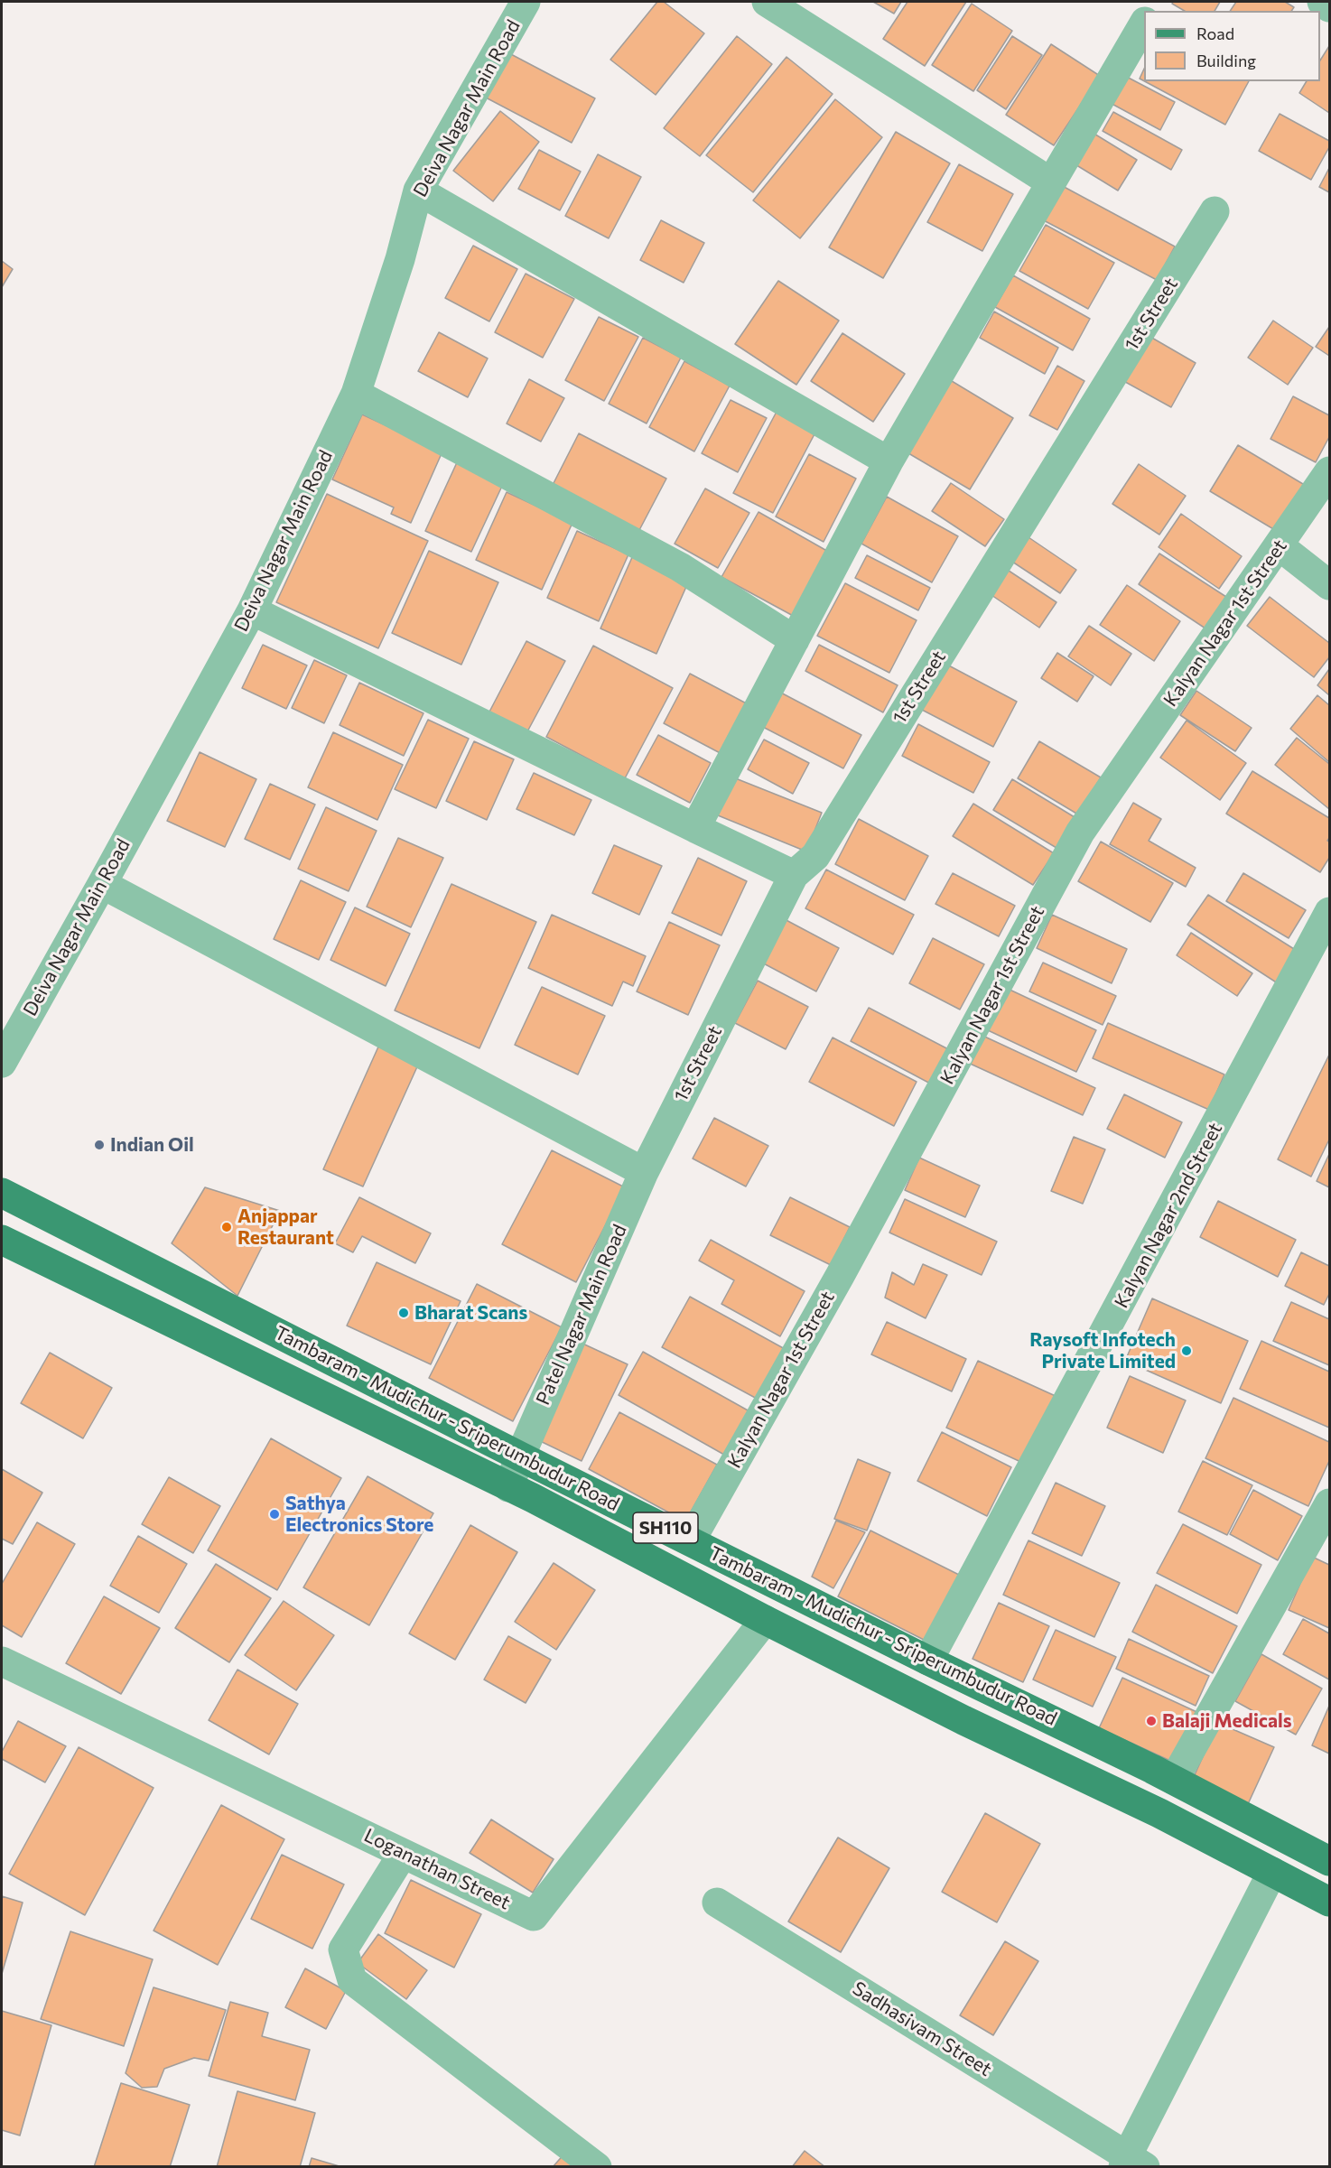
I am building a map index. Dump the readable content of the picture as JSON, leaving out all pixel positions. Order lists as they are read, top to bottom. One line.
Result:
{"streets":{"main road":["Tambaram - Mudichur - Sriperumbudur Road","SH110"],"street":["Deiva Nagar Main Road","1st Street","Kalyan Nagar 1st Street","Kalyan Nagar 2nd Street","Patel Nagar Main Road","Loganathan Street","Sadhasivam Street"]},"crossings":[["1st Street","Patel Nagar Main Road"],["Kalyan Nagar 1st Street","Tambaram - Mudichur - Sriperumbudur Road"],["Kalyan Nagar 2nd Street","Tambaram - Mudichur - Sriperumbudur Road"],["Patel Nagar Main Road","Tambaram - Mudichur - Sriperumbudur Road"],["Tambaram - Mudichur - Sriperumbudur Road","Loganathan Street"]],"places":["Indian Oil","Anjappar Restaurant","Bharat Scans","Raysoft Infotech Private Limited","Sathya Electronics Store","Balaji Medicals"],"legend":["Road","Building"]}
